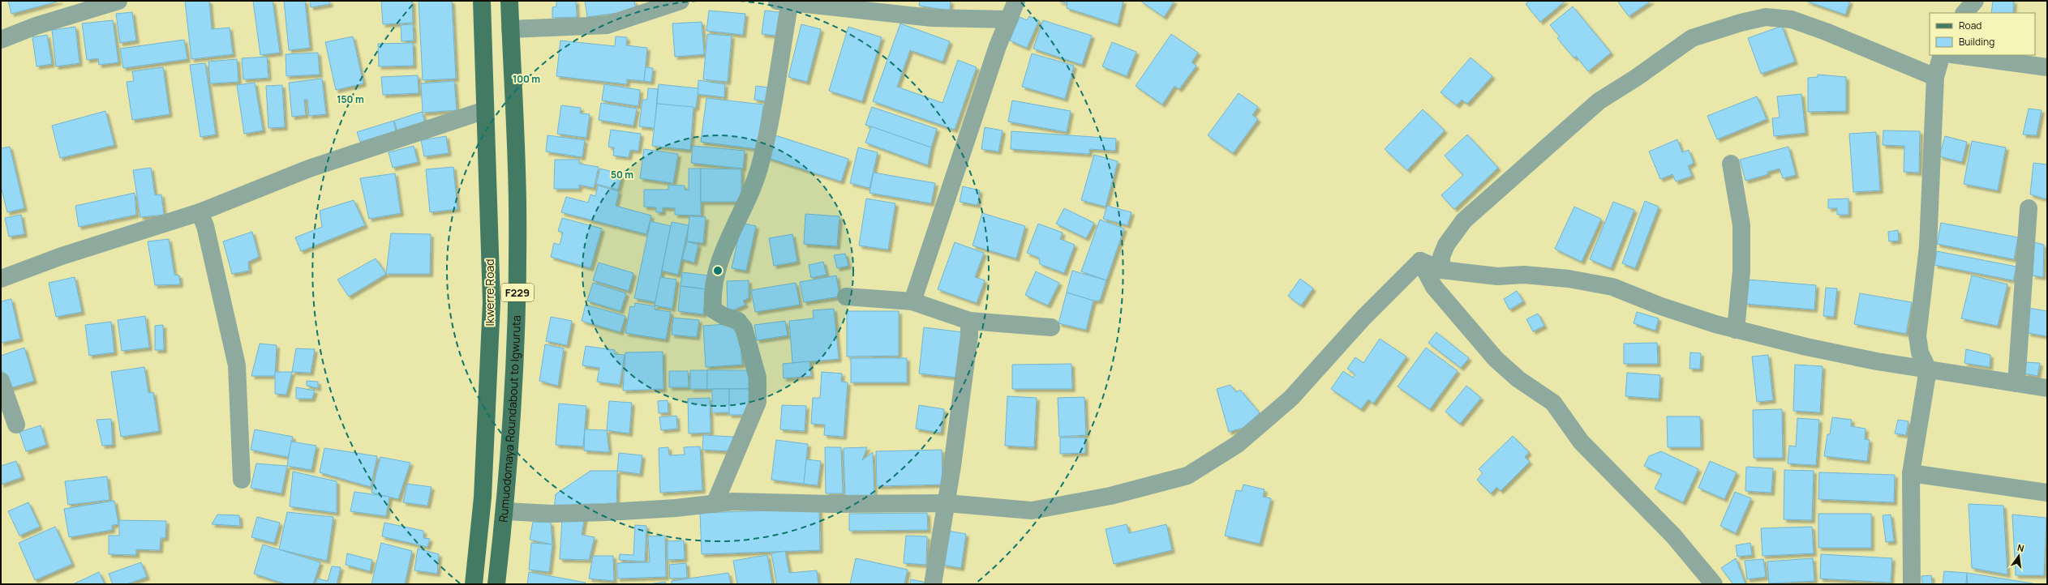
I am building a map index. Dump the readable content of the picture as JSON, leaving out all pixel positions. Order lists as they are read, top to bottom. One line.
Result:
{"streets":{"main road":["Ikwerre Road","F229","Rumuodomaya Roundabout to Igwuruta"]},"legend":["Road","Building"],"north":"top","rings":["100 m","150 m","50 m"]}
